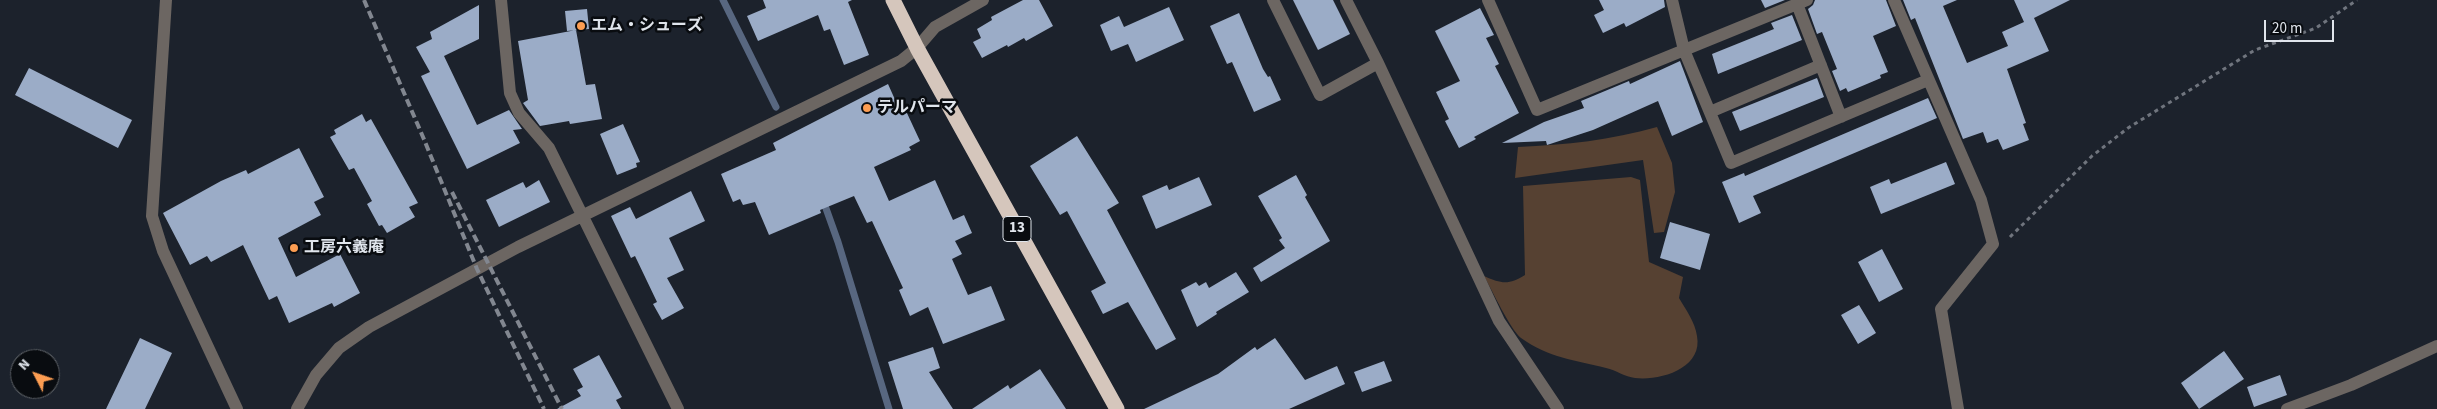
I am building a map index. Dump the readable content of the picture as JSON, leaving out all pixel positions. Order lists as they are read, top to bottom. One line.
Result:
{"streets":{"highway":["13"]},"places":["エム・シューズ","テルパーマ","工房六義庵"],"scale_bar":"20 m","north":"top left"}
